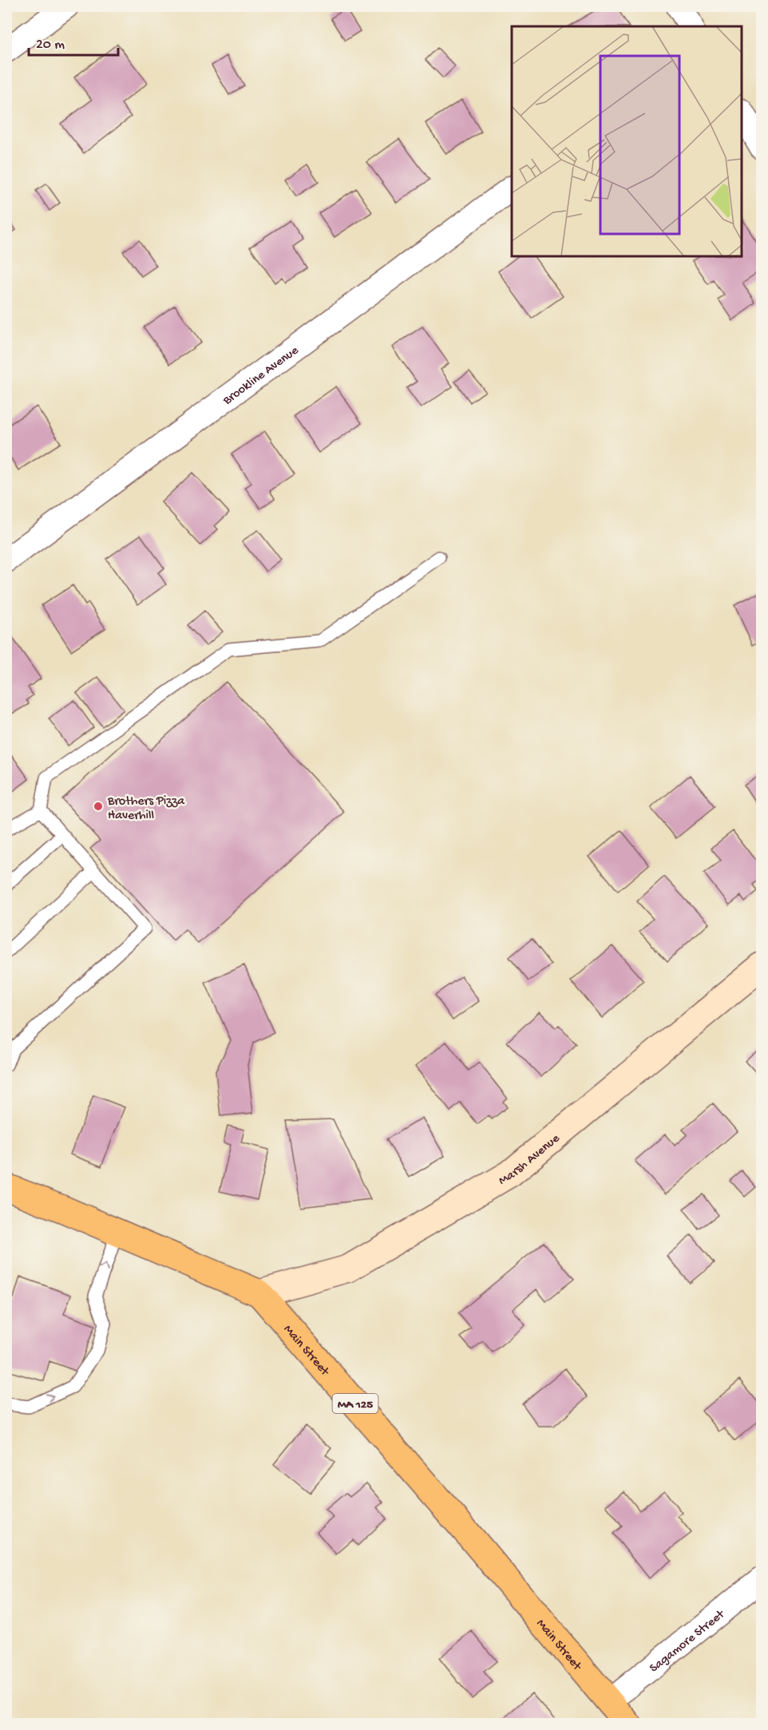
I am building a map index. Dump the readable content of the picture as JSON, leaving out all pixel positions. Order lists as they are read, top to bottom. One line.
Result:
{"streets":{"main road":["Marsh Avenue","Main Street","MA 125"],"street":["Brookline Avenue","Sagamore Street"]},"crossings":[["Marsh Avenue","Main Street"],["Main Street","Sagamore Street"]],"places":["Brothers Pizza Haverhill"],"scale_bar":"20 m"}
